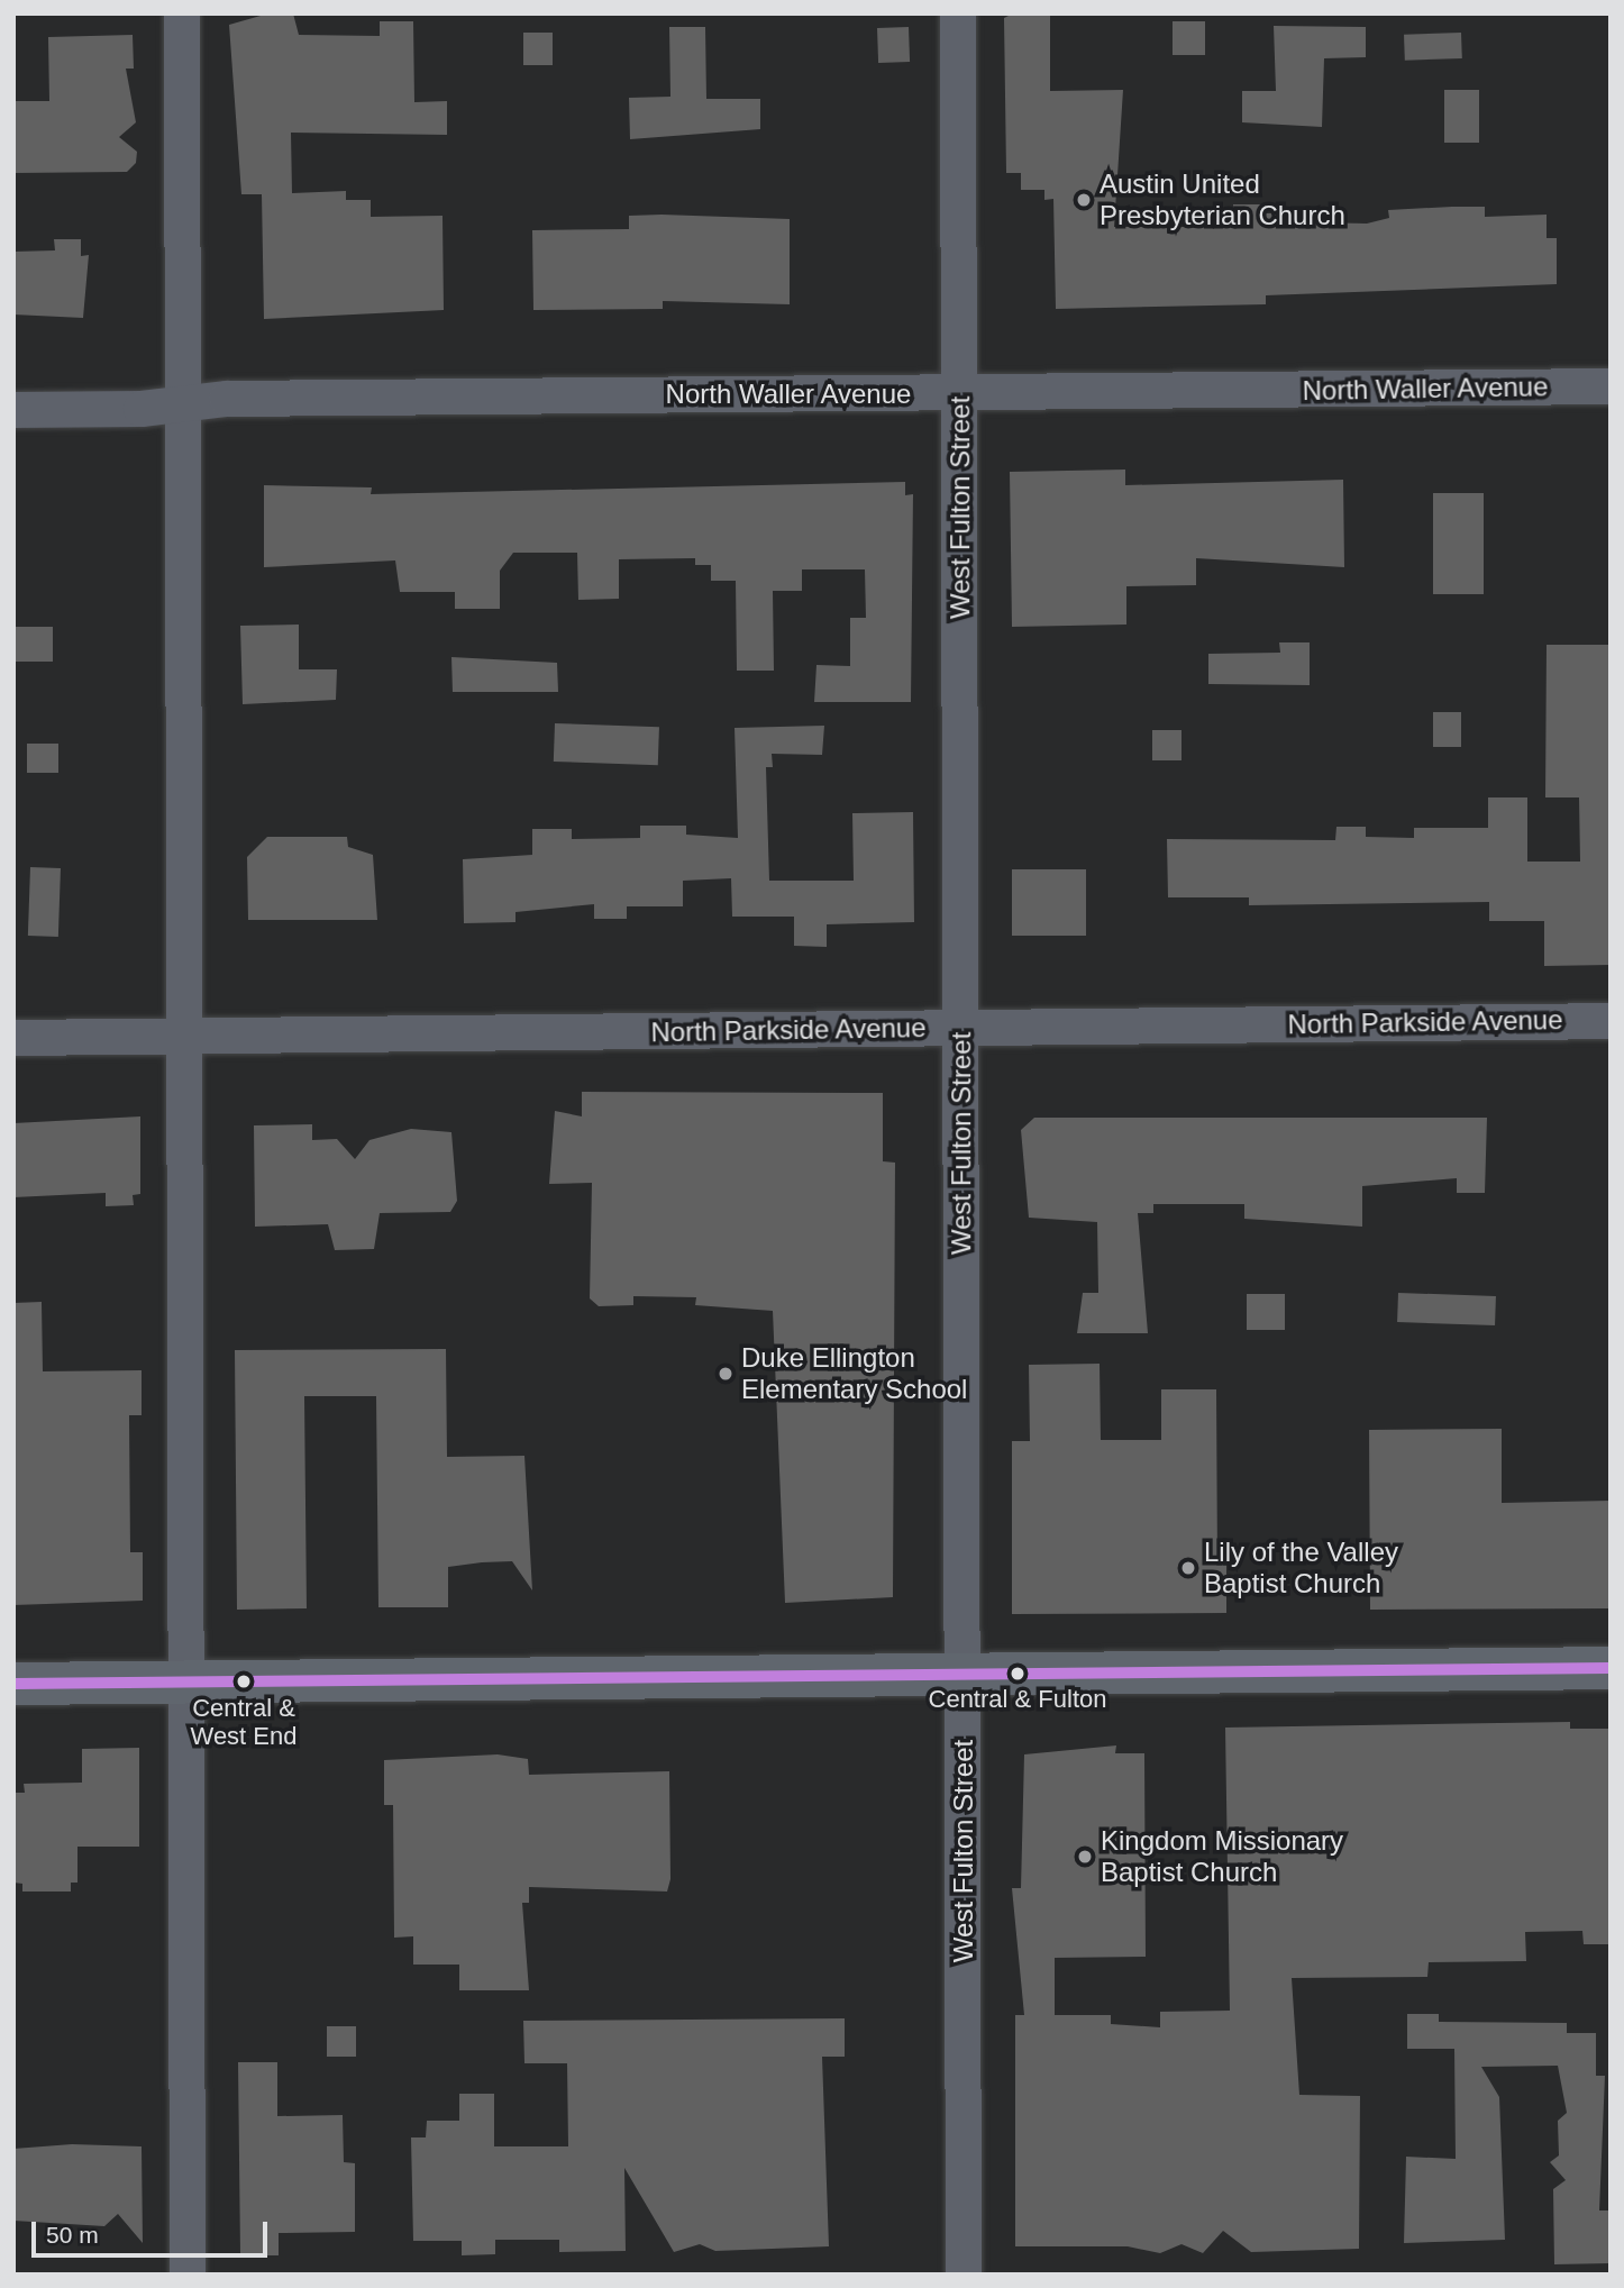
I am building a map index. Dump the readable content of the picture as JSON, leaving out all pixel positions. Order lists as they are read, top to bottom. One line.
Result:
{"streets":{"street":["North Waller Avenue","West Fulton Street","North Parkside Avenue"]},"crossings":[["North Waller Avenue","West Fulton Street"],["West Fulton Street","North Parkside Avenue"]],"places":["Austin United Presbyterian Church","Duke Ellington Elementary School","Lily of the Valley Baptist Church","Central & Fulton","Central & West End","Kingdom Missionary Baptist Church"],"scale_bar":"50 m"}
